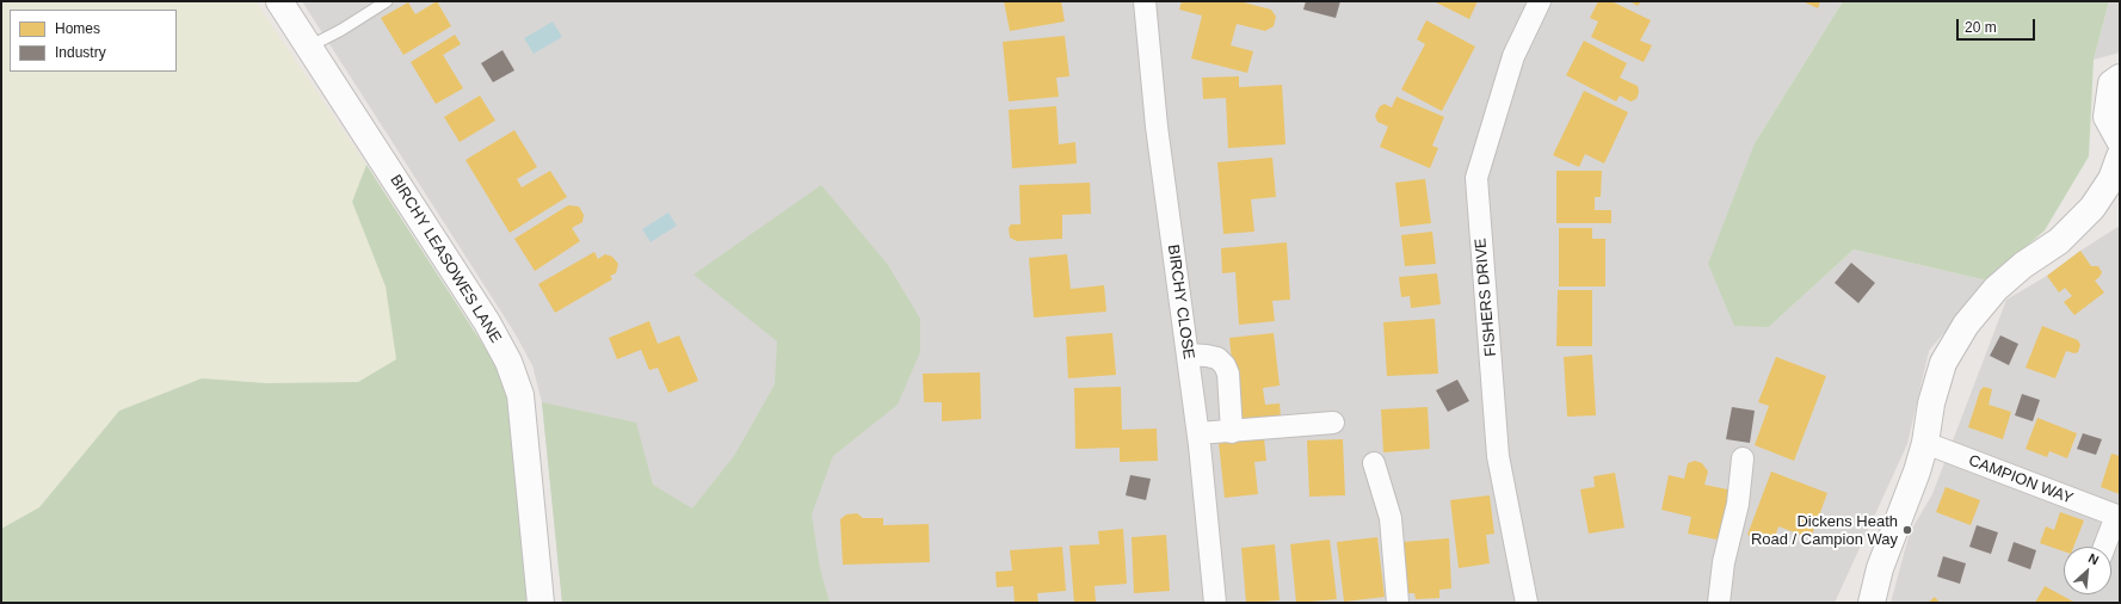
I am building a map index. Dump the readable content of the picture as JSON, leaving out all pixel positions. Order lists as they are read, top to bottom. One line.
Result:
{"streets":{"street":["BIRCHY LEASOWES LANE","FISHERS DRIVE","BIRCHY CLOSE","CAMPION WAY"]},"places":["Dickens Heath Road / Campion Way"],"legend":["Homes","Industry"],"scale_bar":"20 m","north":"top right"}
